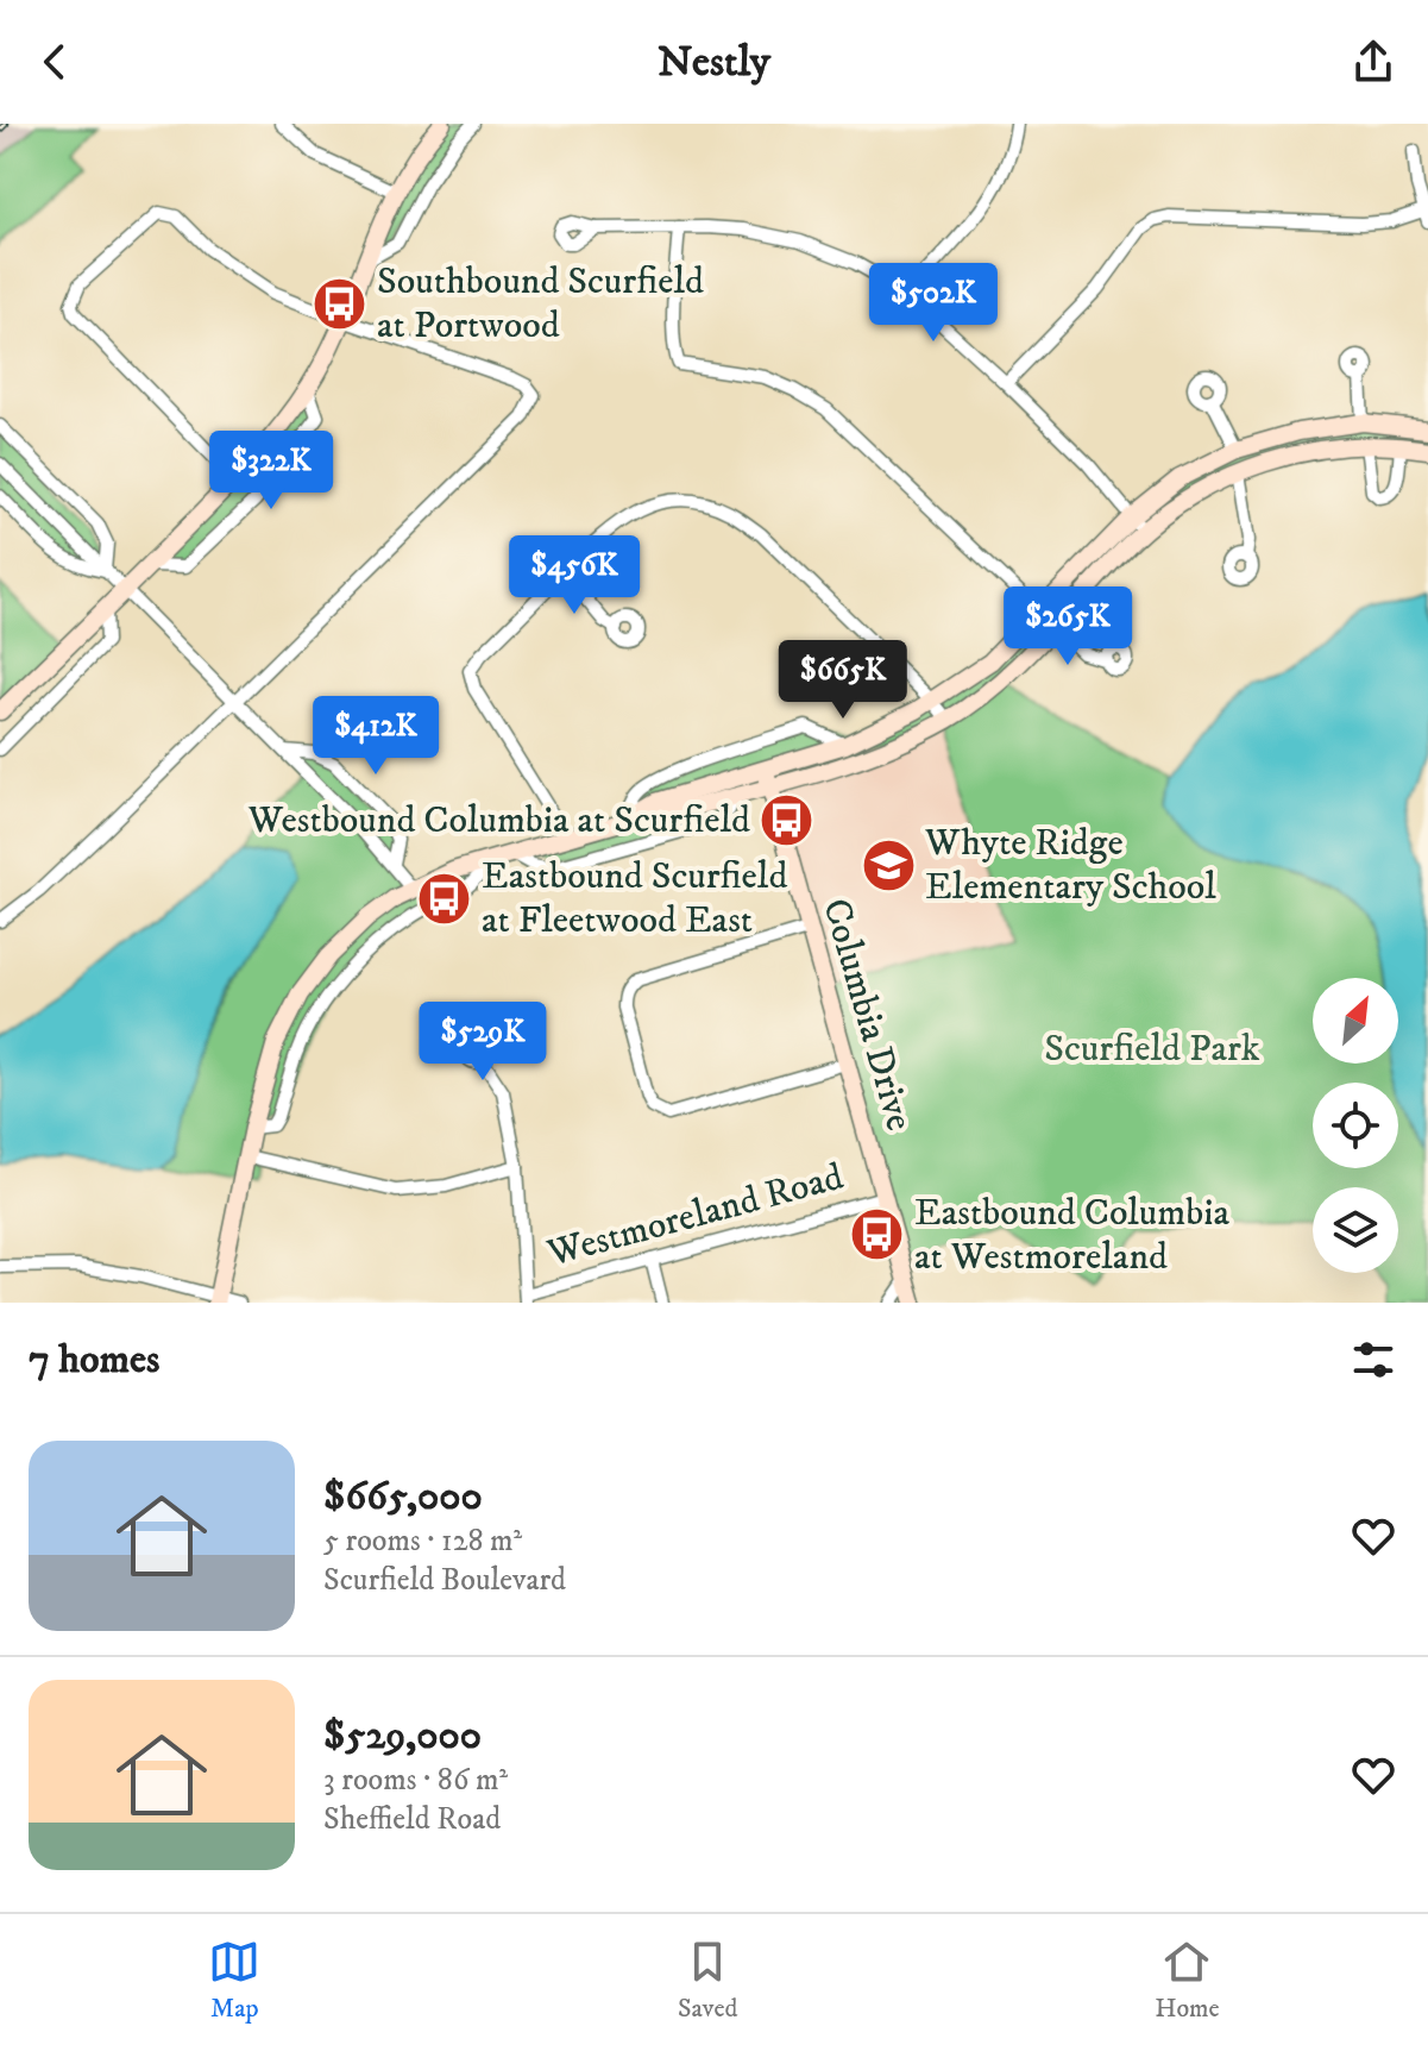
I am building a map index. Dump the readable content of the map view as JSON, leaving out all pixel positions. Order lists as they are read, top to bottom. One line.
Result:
{"streets":{"street":["Columbia Drive","Westmoreland Road"]},"crossings":[["Columbia Drive","Westmoreland Road"]],"parks":["Scurfield Park"],"places":{"bus stop":["Southbound Scurfield at Portwood","Westbound Columbia at Scurfield","Eastbound Scurfield at Fleetwood East","Eastbound Columbia at Westmoreland"],"school or university":["Whyte Ridge Elementary School"]},"north":"top right","page":{"header":"Nestly","price":["$502K","$322K","$456K","$265K","$665K","$412K","$529K"],"heading":"7 homes","list":[{"name":"$665,000","note":"5 rooms · 128 m² · Scurfield Boulevard"},{"name":"$529,000","note":"3 rooms · 86 m² · Sheffield Road"}],"tabs":["Map","Saved","Home"]}}
